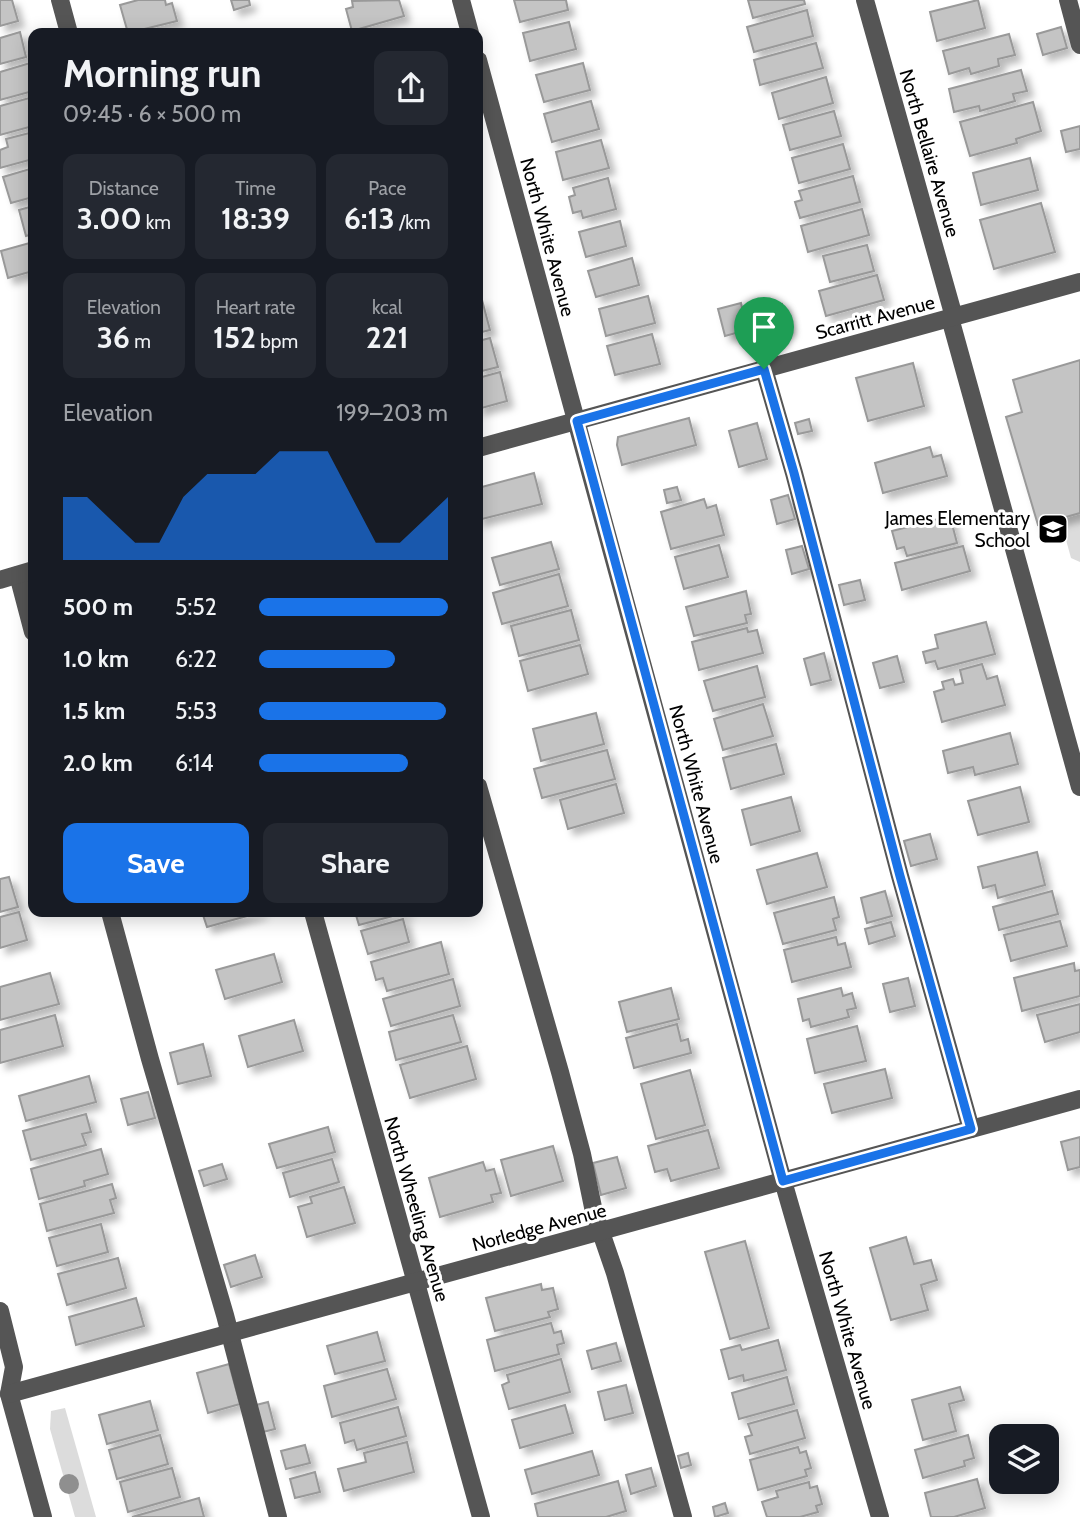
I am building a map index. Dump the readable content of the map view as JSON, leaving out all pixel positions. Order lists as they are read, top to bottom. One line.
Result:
{"streets":{"street":["North Bellaire Avenue","North White Avenue","Scarritt Avenue","North Wheeling Avenue","Norledge Avenue"]},"crossings":[["North Bellaire Avenue","Scarritt Avenue"],["North White Avenue","Scarritt Avenue"],["North White Avenue","Norledge Avenue"],["North Wheeling Avenue","Norledge Avenue"]],"places":{"school or university":["James Elementary School"]},"page":{"heading":["Morning run","09:45 · 6 × 500 m"],"stats":[["Distance","3.00 km"],["Time","18:39"],["Pace","6:13 /km"],["Elevation","36 m"],["Heart rate","152 bpm"],["kcal","221"]],"chart":["Elevation","199–203 m"],"list":[{"name":"500 m","note":"5:52"},{"name":"1.0 km","note":"6:22"},{"name":"1.5 km","note":"5:53"},{"name":"2.0 km","note":"6:14"}],"buttons":["Save","Share"]}}
